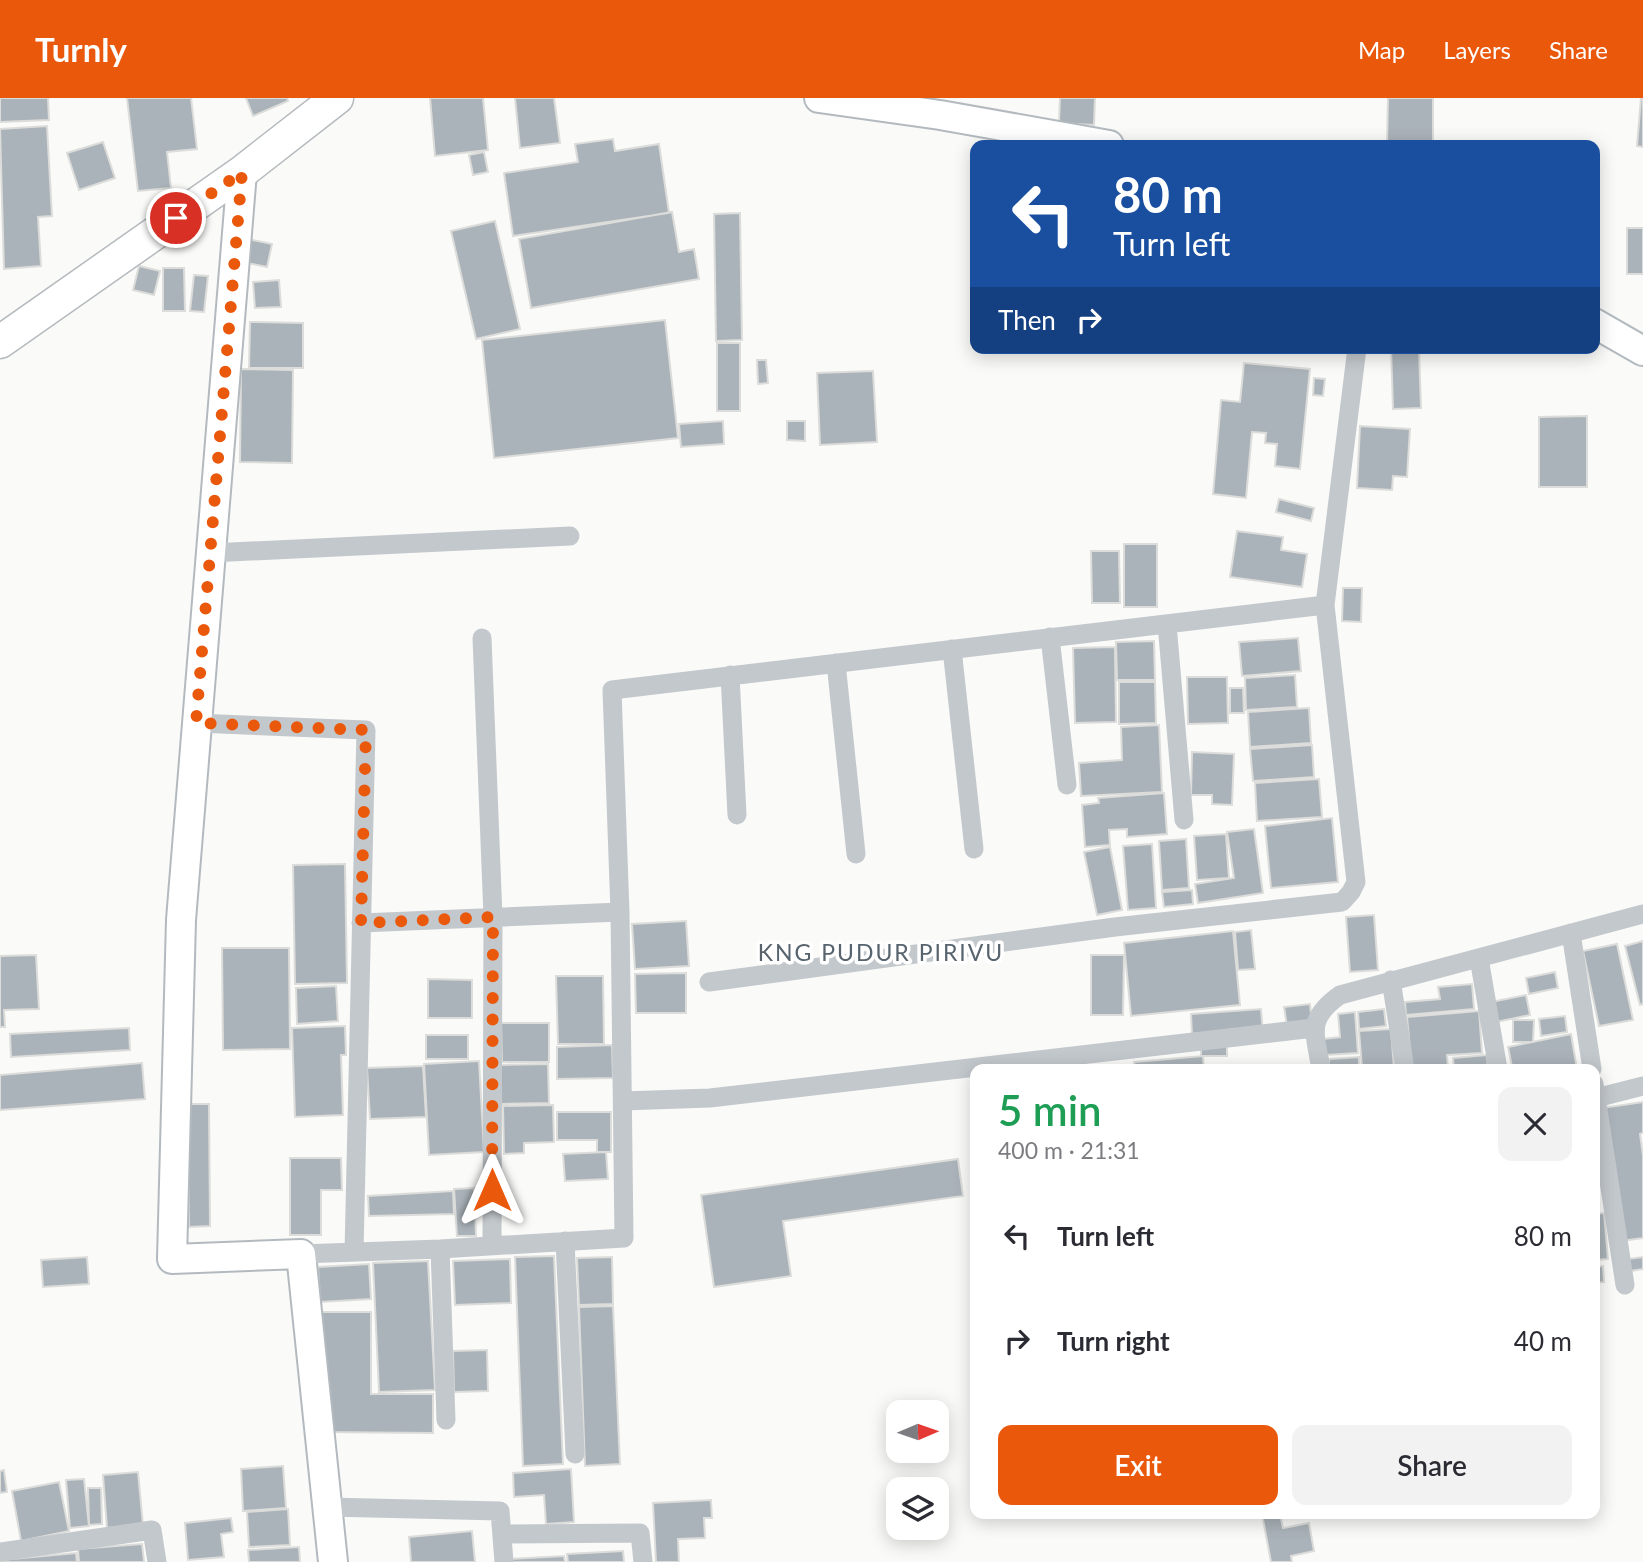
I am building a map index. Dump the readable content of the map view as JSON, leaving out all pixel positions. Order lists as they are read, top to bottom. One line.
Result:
{"districts":["KNG PUDUR PIRIVU"],"north":"right","page":{"header":"Turnly","nav":["Map","Layers","Share"],"turn":["80 m","Turn left"],"then":"Then","heading":["5 min","400 m · 21:31"],"list":[{"name":"Turn left","value":"80 m"},{"name":"Turn right","value":"40 m"}],"buttons":["Exit","Share"]}}
